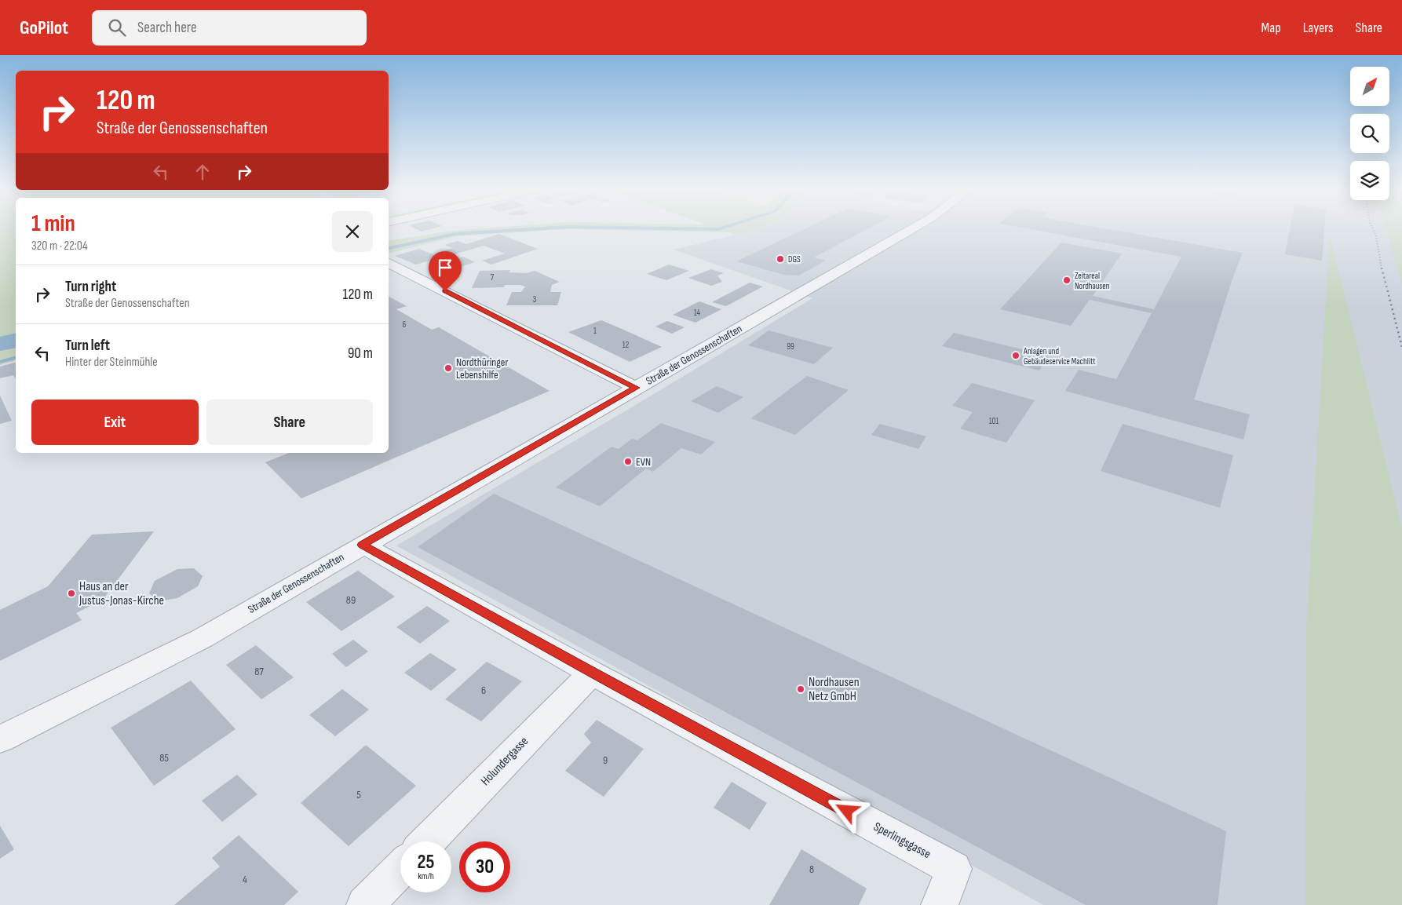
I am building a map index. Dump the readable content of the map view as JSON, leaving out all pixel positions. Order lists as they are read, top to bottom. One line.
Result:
{"streets":{"street":["Straße der Genossenschaften","Holundergasse","Sperlingsgasse"]},"crossings":[["Straße der Genossenschaften","Sperlingsgasse"],["Holundergasse","Sperlingsgasse"]],"places":["DGS","Zeitareal Nordhausen","Anlagen und Gebäudeservice Machlitt","Nordthüringer Lebenshilfe","EVN","Haus an der Justus-Jonas-Kirche","Nordhausen Netz GmbH"],"house_numbers":["7","3","14","6","1","12","99","101","89","87","6","85","9","5","8","4"],"north":"top right","page":{"header":"GoPilot","search":"Search here","nav":["Map","Layers","Share"],"turn":["120 m","Straße der Genossenschaften"],"heading":["1 min","320 m · 22:04"],"list":[{"name":"Turn right","note":"Straße der Genossenschaften","value":"120 m"},{"name":"Turn left","note":"Hinter der Steinmühle","value":"90 m"}],"buttons":["Exit","Share"],"speed":"25 km/h","limit":"30"}}
